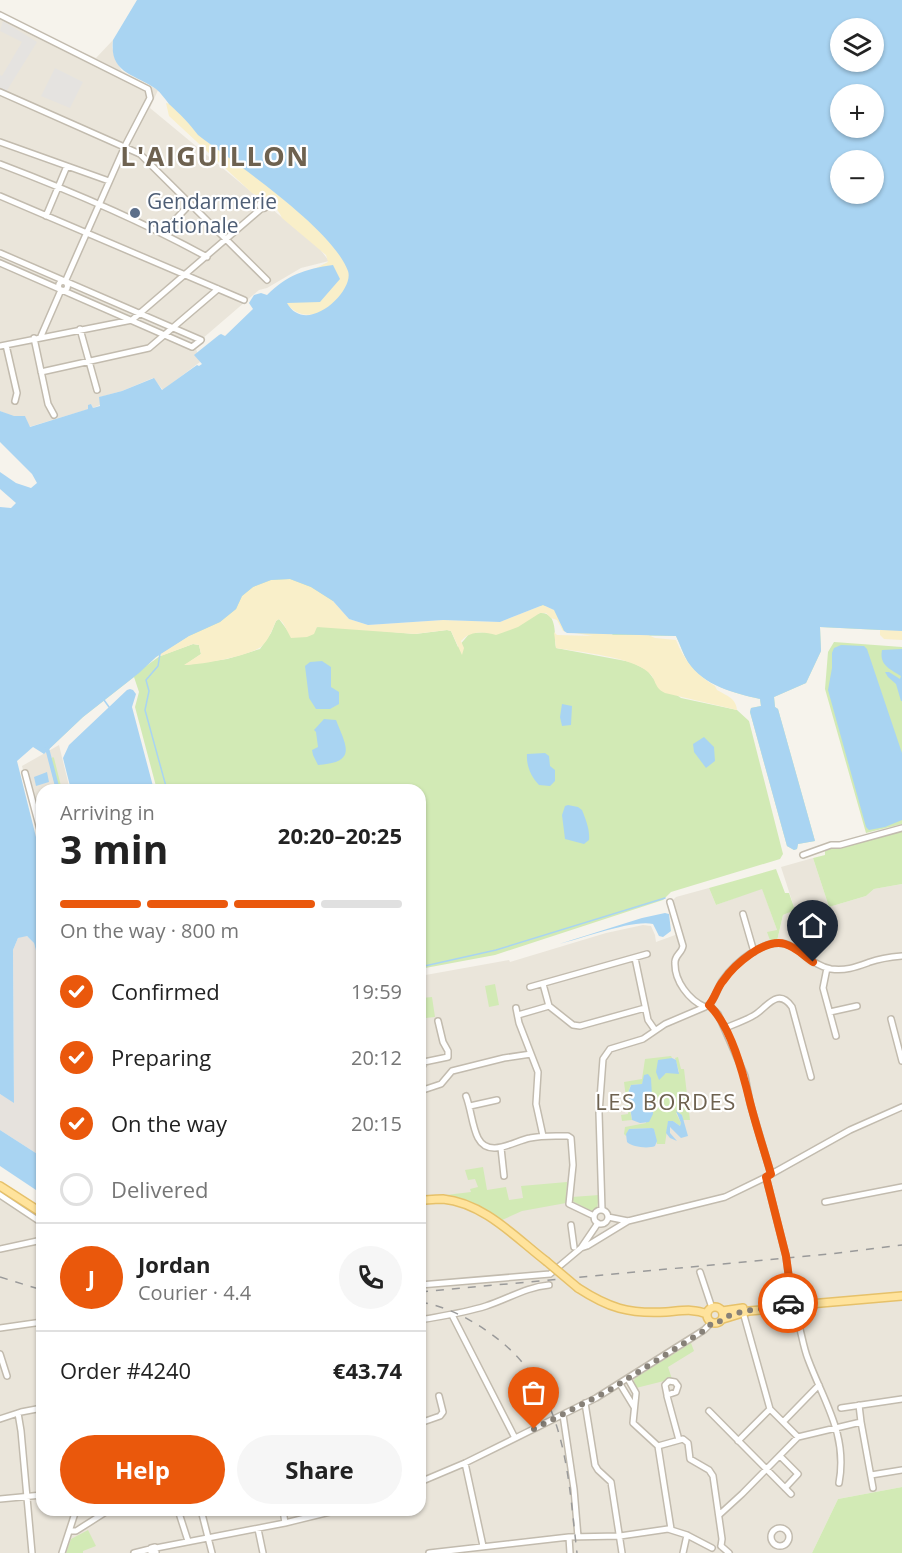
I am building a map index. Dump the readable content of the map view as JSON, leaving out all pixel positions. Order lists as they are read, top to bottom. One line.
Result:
{"districts":["L'AIGUILLON","LES BORDES"],"places":["Gendarmerie nationale"],"page":{"map_buttons":["+","−"],"heading":["3 min","Arriving in","20:20–20:25"],"panel":["Jordan","Courier · 4.4","Order #4240","€43.74"],"bar":"On the way · 800 m","list":[["Confirmed","19:59"],["Preparing","20:12"],["On the way","20:15"],"Delivered"],"round":"J","buttons":["Help","Share"]}}
